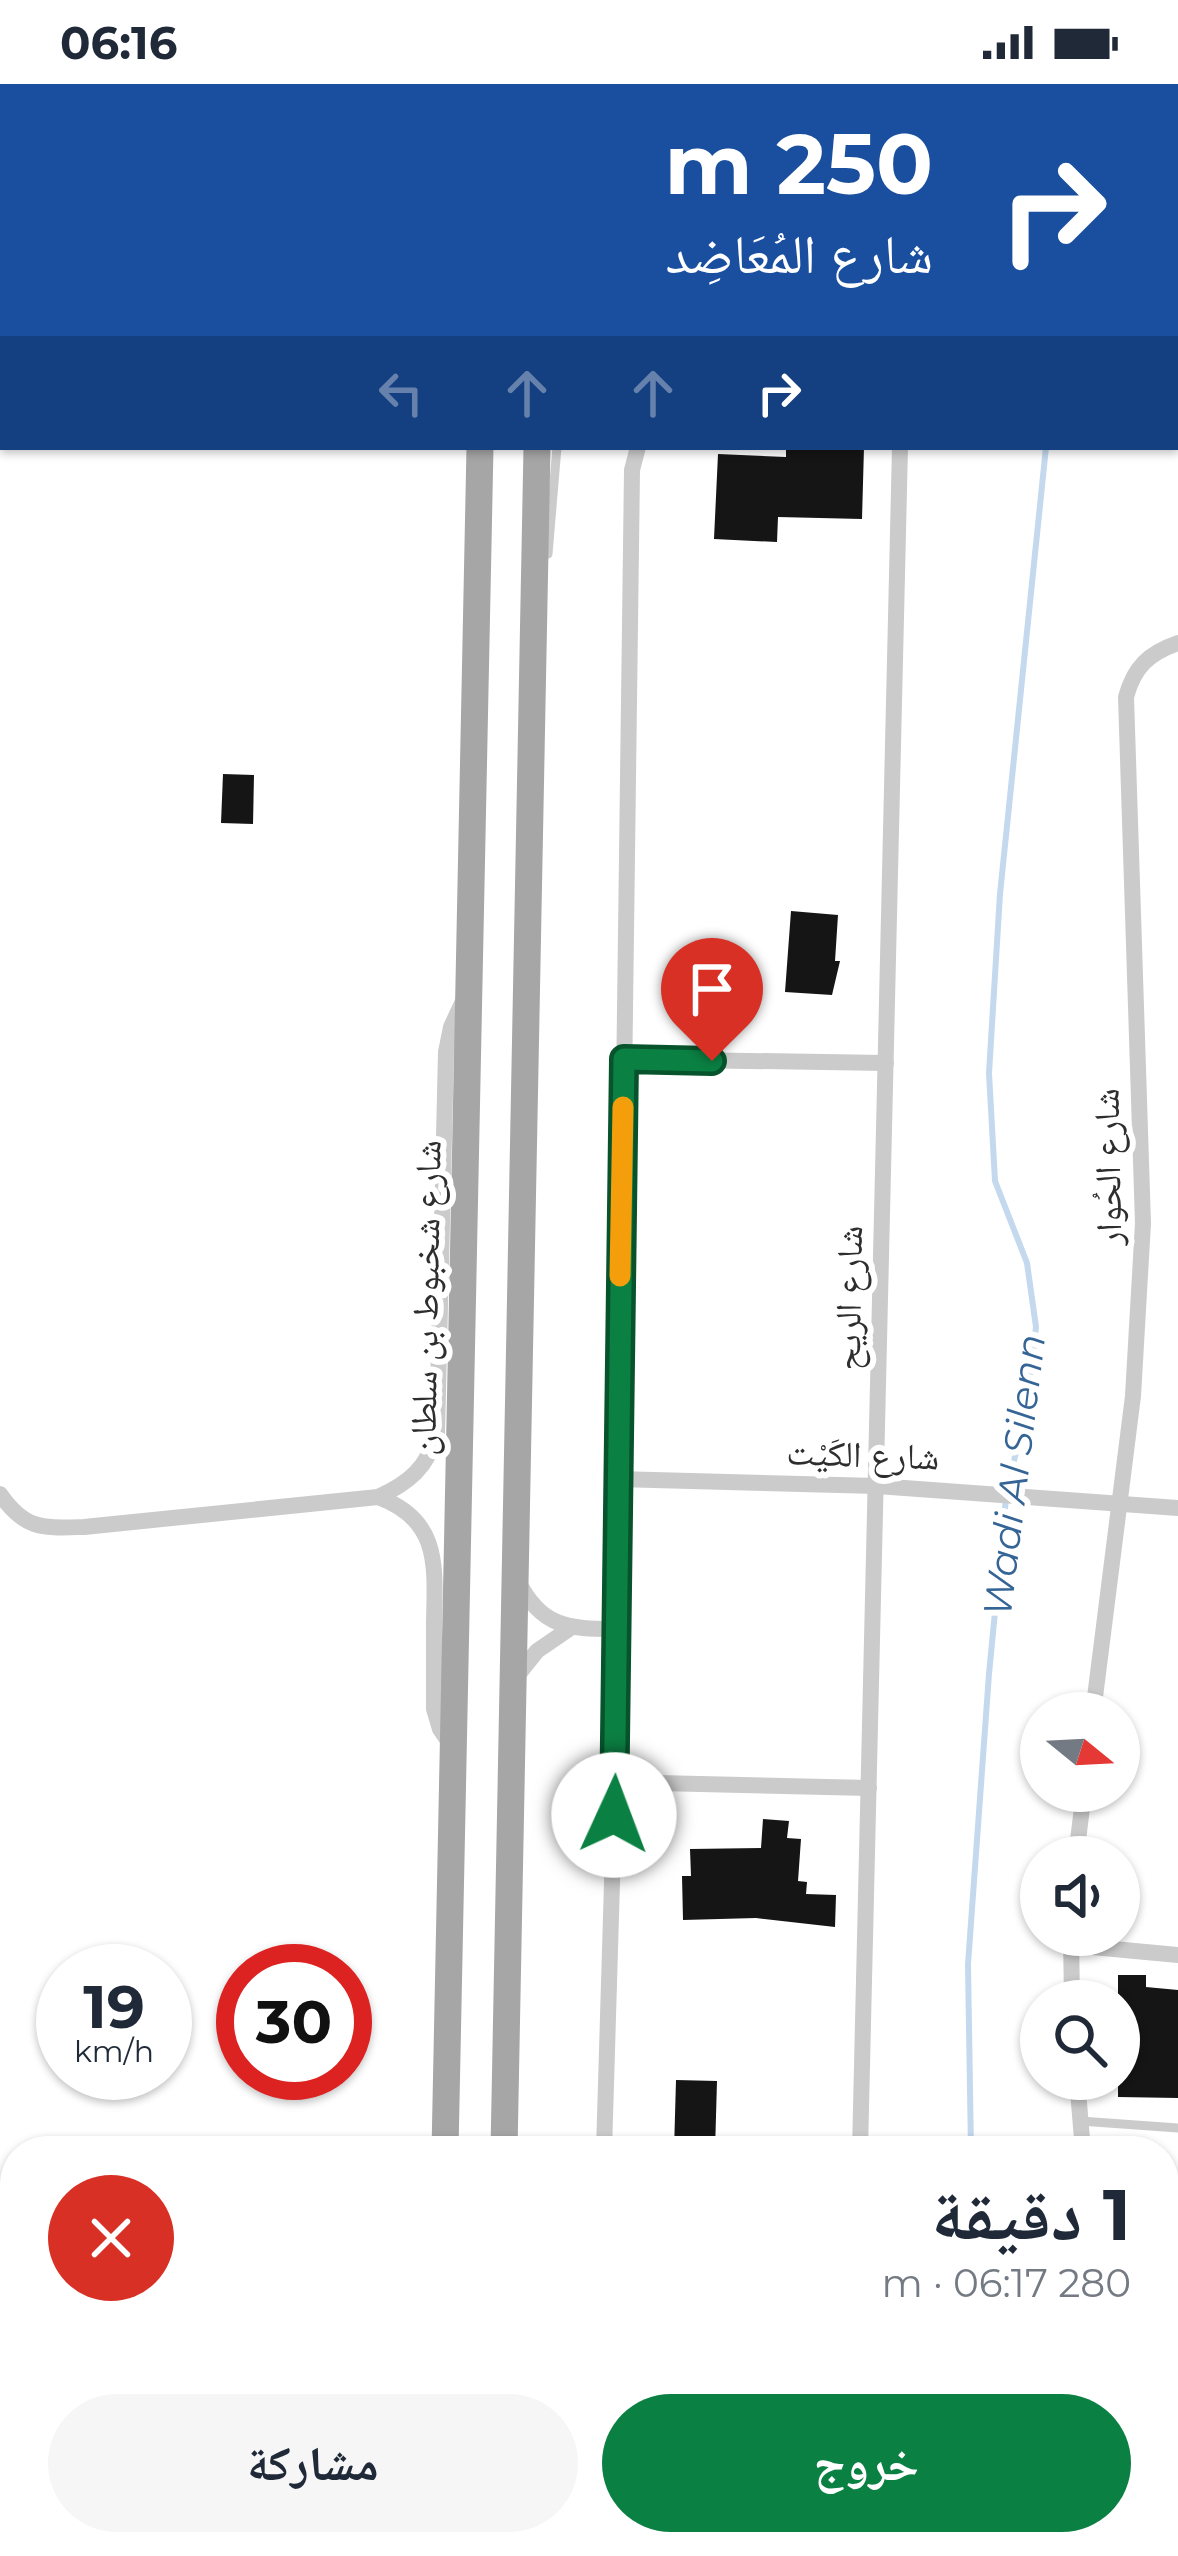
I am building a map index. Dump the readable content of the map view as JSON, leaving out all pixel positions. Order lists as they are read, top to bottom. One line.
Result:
{"streets":{"main road":["شارع شخبوط بن سلطان"],"street":["شارع الحُوار","شارع الريح","شارع الكَيْت"]},"crossings":[["شارع الحُوار","شارع الكَيْت"],["شارع الريح","شارع الكَيْت"]],"water":["Wadi Al Silenn"],"north":"right","page":{"status":"06:16","turn":["250 m","شارع المُعَاضِد"],"speed":"19 km/h","limit":"30","heading":["1 دقيقة","280 m · 06:17"],"buttons":["خروج","مشاركة"]}}
